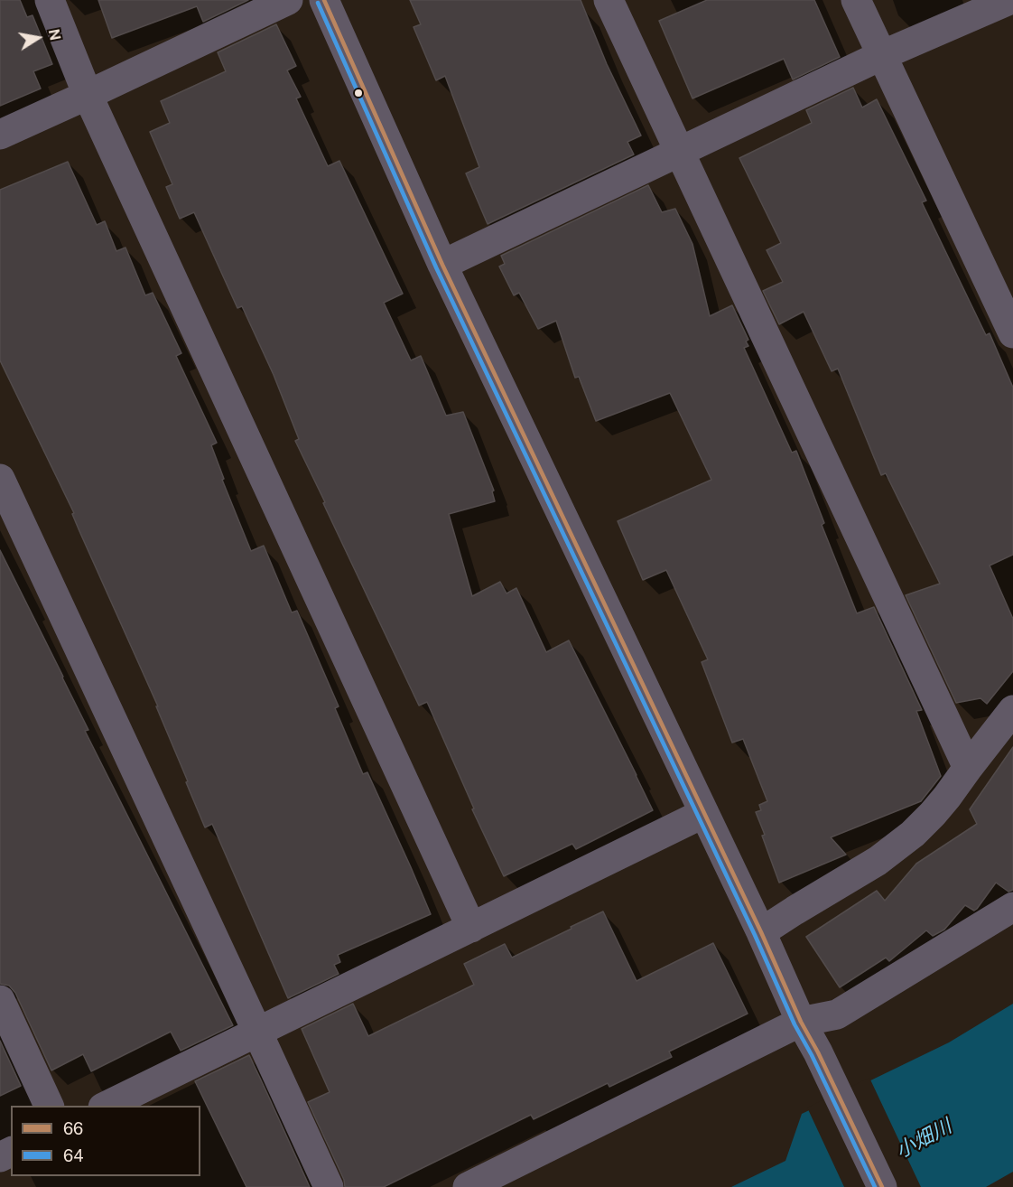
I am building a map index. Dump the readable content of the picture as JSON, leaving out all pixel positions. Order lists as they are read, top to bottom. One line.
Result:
{"water":["小畑川"],"lines":["transit line 66","transit line 64"],"legend":["66","64"],"north":"right"}
